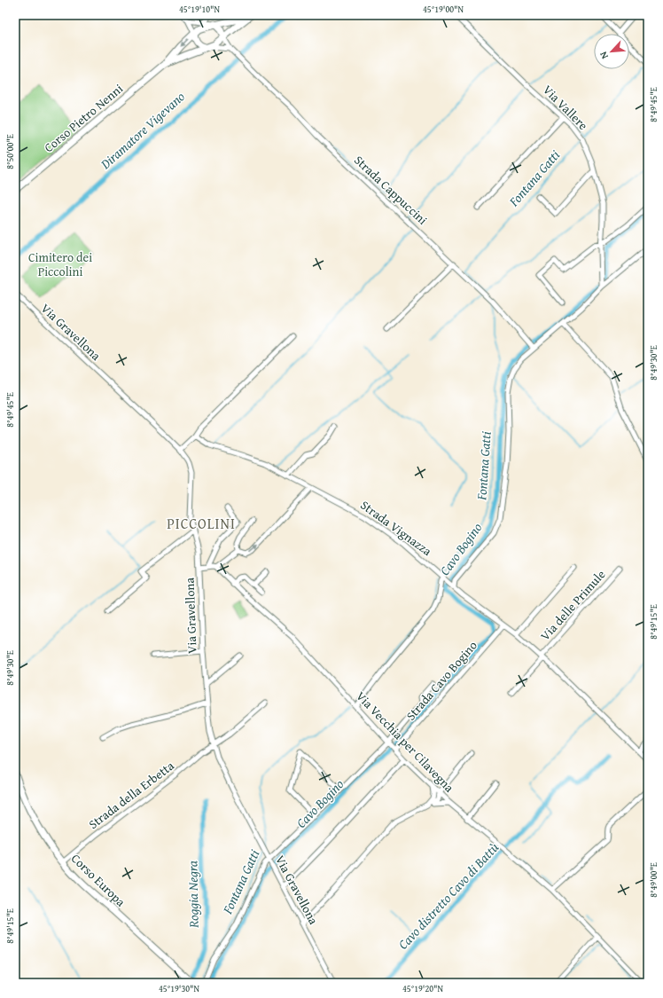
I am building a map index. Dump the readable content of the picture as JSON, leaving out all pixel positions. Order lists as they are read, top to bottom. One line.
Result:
{"streets":{"main road":["Corso Pietro Nenni","Corso Europa"],"street":["Via Vallere","Strada Cappuccini","Via Gravellona","Strada Vignazza","Via delle Primule","Strada Cavo Bogino","Via Vecchia per Cilavegna","Strada della Erbetta"]},"crossings":[["Corso Pietro Nenni","Strada Cappuccini"],["Via Gravellona","Strada della Erbetta"],["Strada Vignazza","Via delle Primule"],["Strada Vignazza","Strada Cavo Bogino"],["Strada Cavo Bogino","Via Vecchia per Cilavegna"],["Strada della Erbetta","Corso Europa"]],"districts":["PICCOLINI"],"water":["Diramatore Vigevano","Fontana Gatti","Cavo Bogino","Roggia Negra","Cavo distretto Cavo di Battù"],"parks":["Cimitero dei Piccolini"],"north":"bottom left","coordinates":["45°19'10\"N","45°19'00\"N","8°49'45\"E","8°50'00\"E","8°49'30\"E","8°49'15\"E","8°49'00\"E","45°19'30\"N","45°19'20\"N"]}
